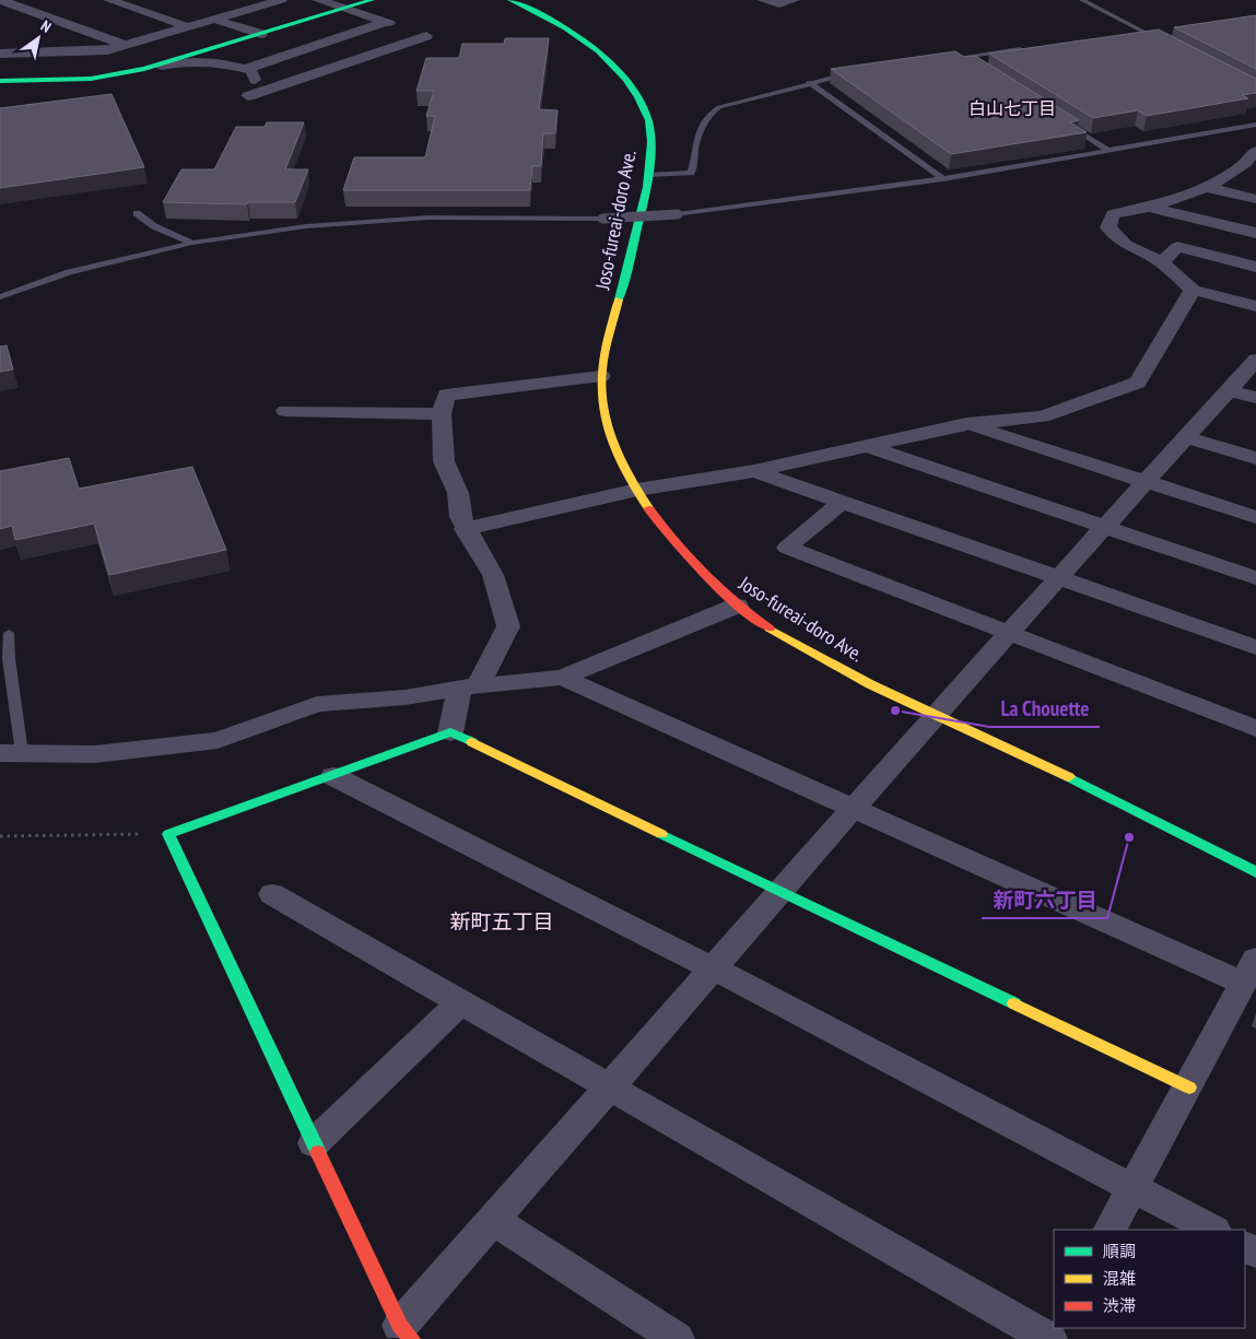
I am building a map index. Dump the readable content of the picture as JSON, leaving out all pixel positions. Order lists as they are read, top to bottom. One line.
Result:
{"streets":{"street":["Joso-fureai-doro Ave."]},"districts":["白山七丁目","新町五丁目"],"places":["La Chouette","新町六丁目"],"legend":["順調","混雑","渋滞"],"north":"top right"}
